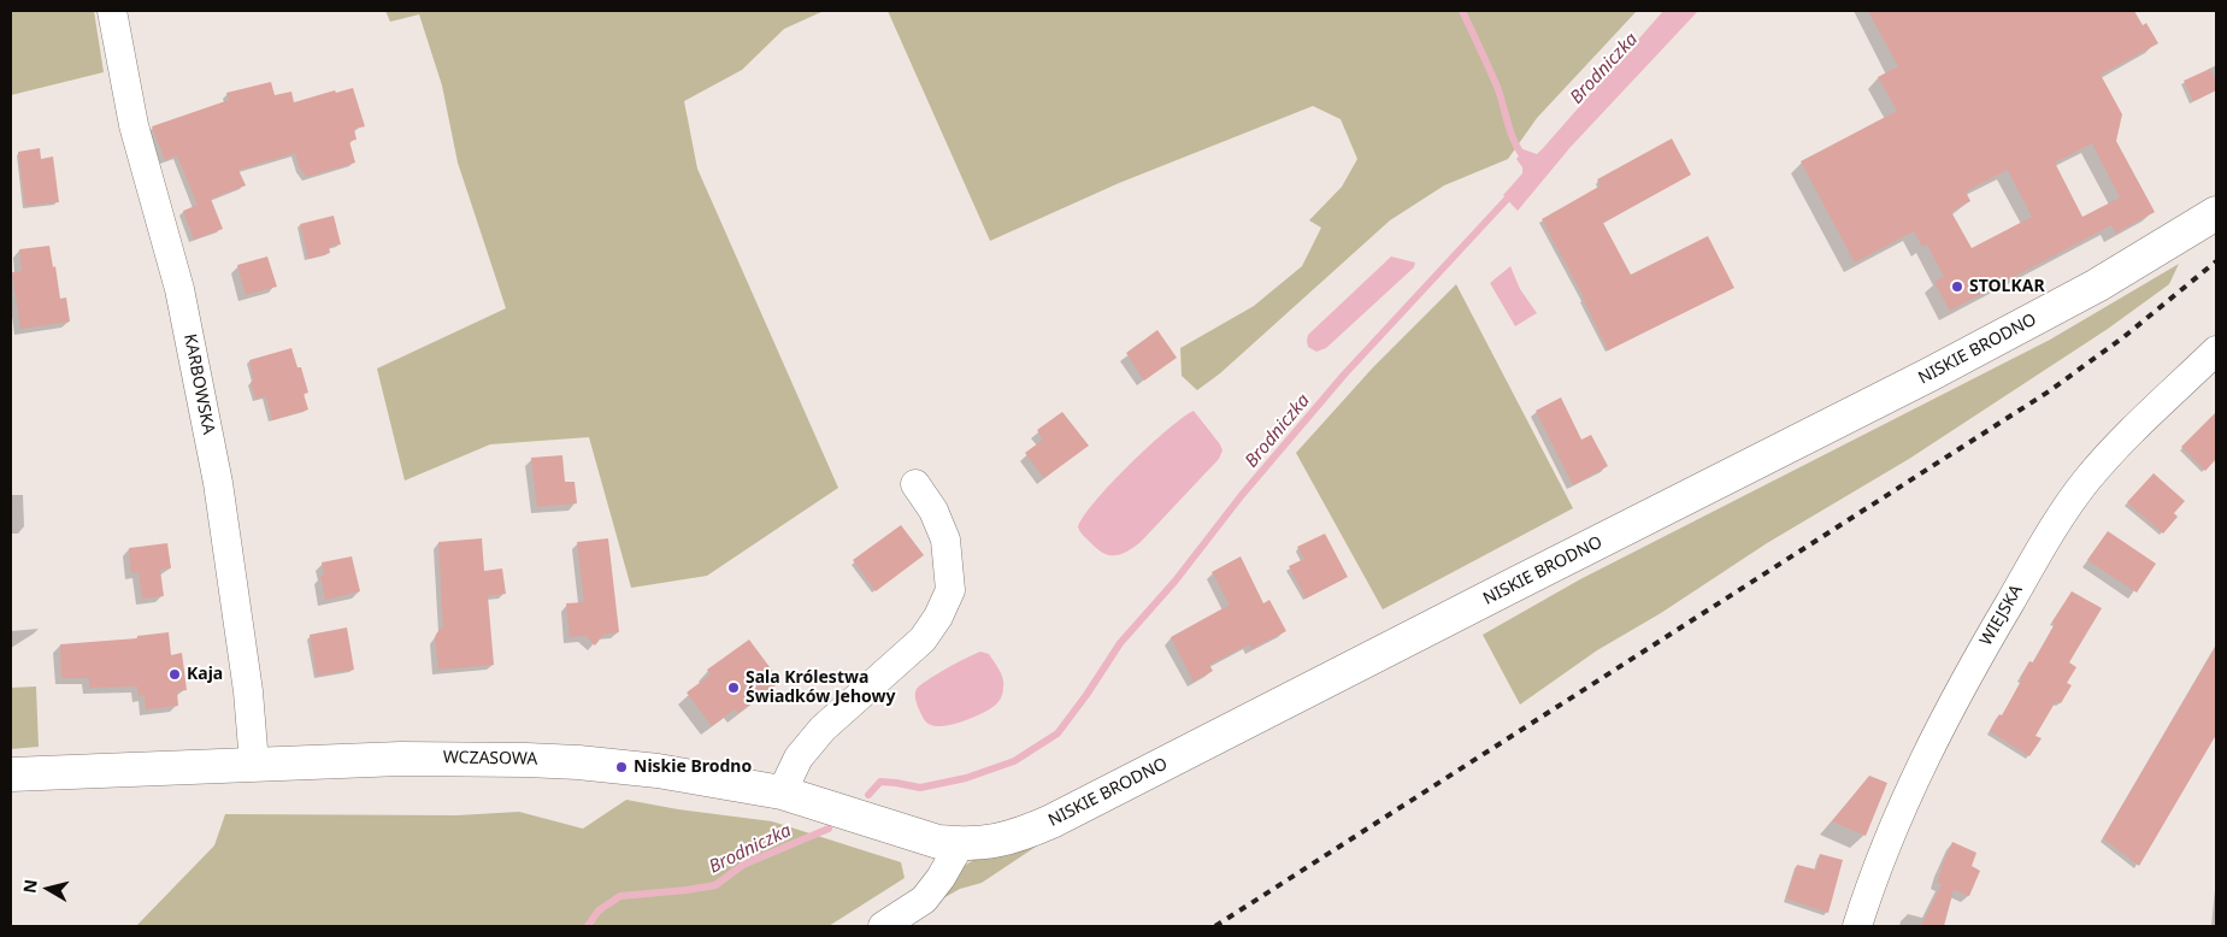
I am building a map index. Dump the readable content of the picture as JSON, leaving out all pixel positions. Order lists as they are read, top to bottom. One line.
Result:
{"streets":{"street":["NISKIE BRODNO","KARBOWSKA","WIEJSKA","WCZASOWA"]},"crossings":[["NISKIE BRODNO","WCZASOWA"],["KARBOWSKA","WCZASOWA"]],"water":["Brodniczka"],"places":["STOLKAR","Kaja","Sala Królestwa Świadków Jehowy","Niskie Brodno"],"north":"left"}
